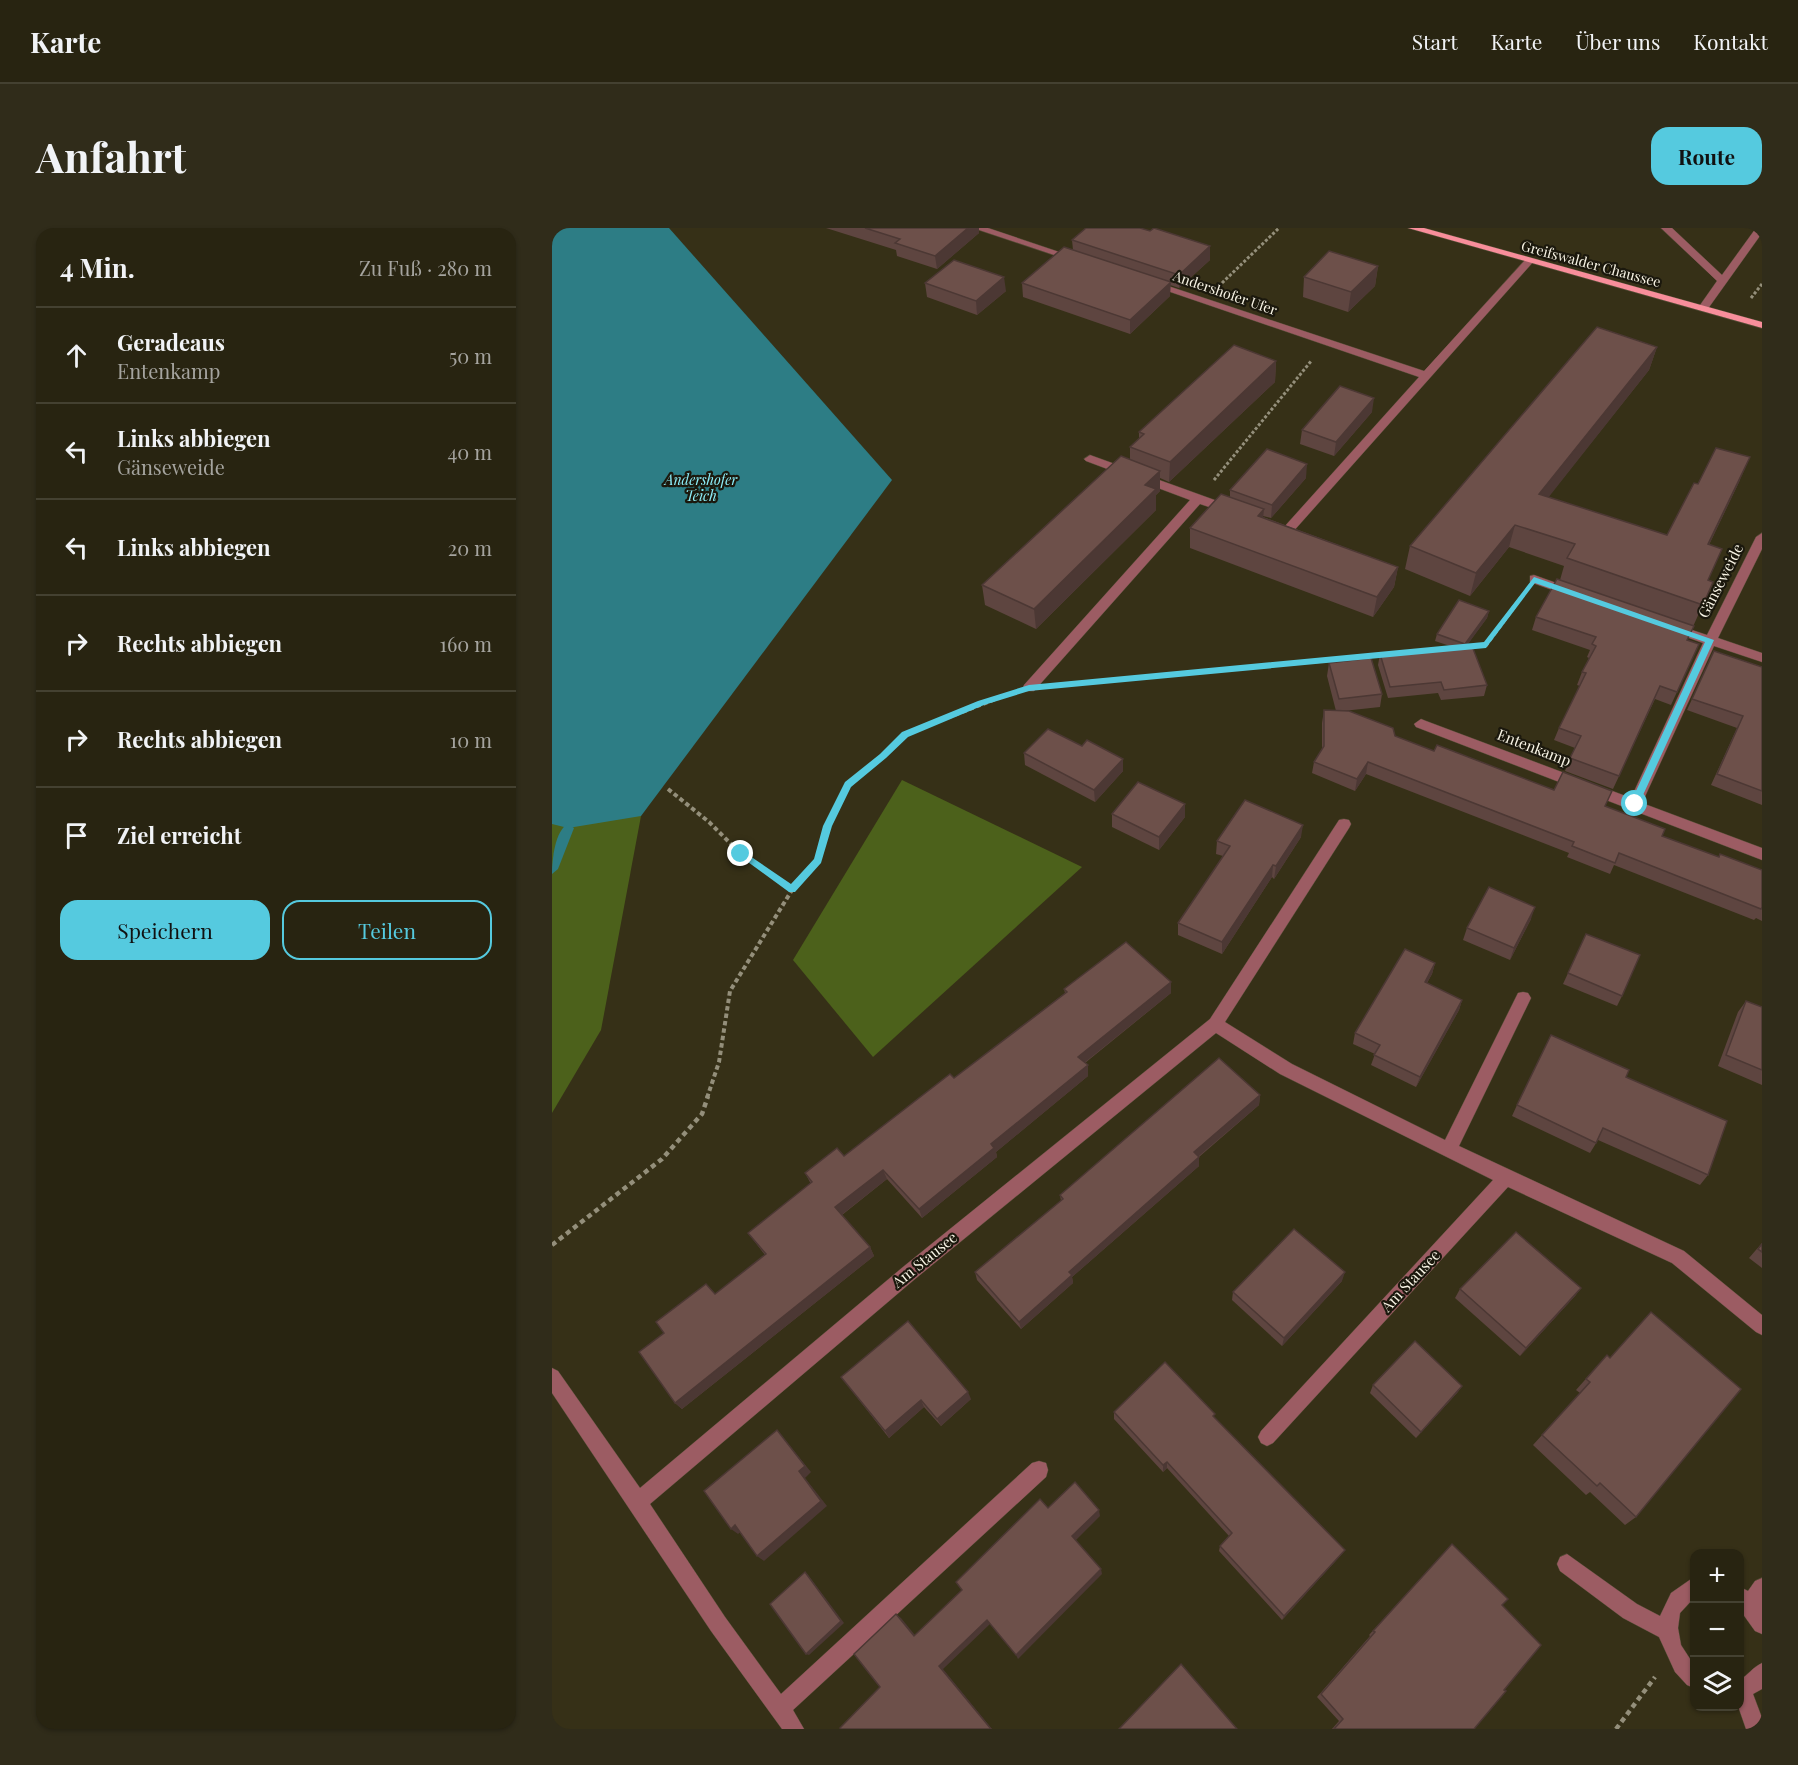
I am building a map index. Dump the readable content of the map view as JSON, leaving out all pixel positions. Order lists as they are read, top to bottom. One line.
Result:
{"streets":{"main road":["Greifswalder Chaussee"],"street":["Andershofer Ufer","Gänseweide","Entenkamp","Am Stausee"]},"water":["Andershofer Teich"],"page":{"header":"Karte","nav":["Start","Karte","Über uns","Kontakt"],"buttons":["Route",["Speichern","Teilen"]],"title":"Anfahrt","heading":["4 Min.","Zu Fuß · 280 m"],"list":[["Geradeaus","Entenkamp","50 m"],["Links abbiegen","Gänseweide","40 m"],["Links abbiegen","20 m"],["Rechts abbiegen","160 m"],["Rechts abbiegen","10 m"],"Ziel erreicht"],"map_buttons":["+","−"]}}
